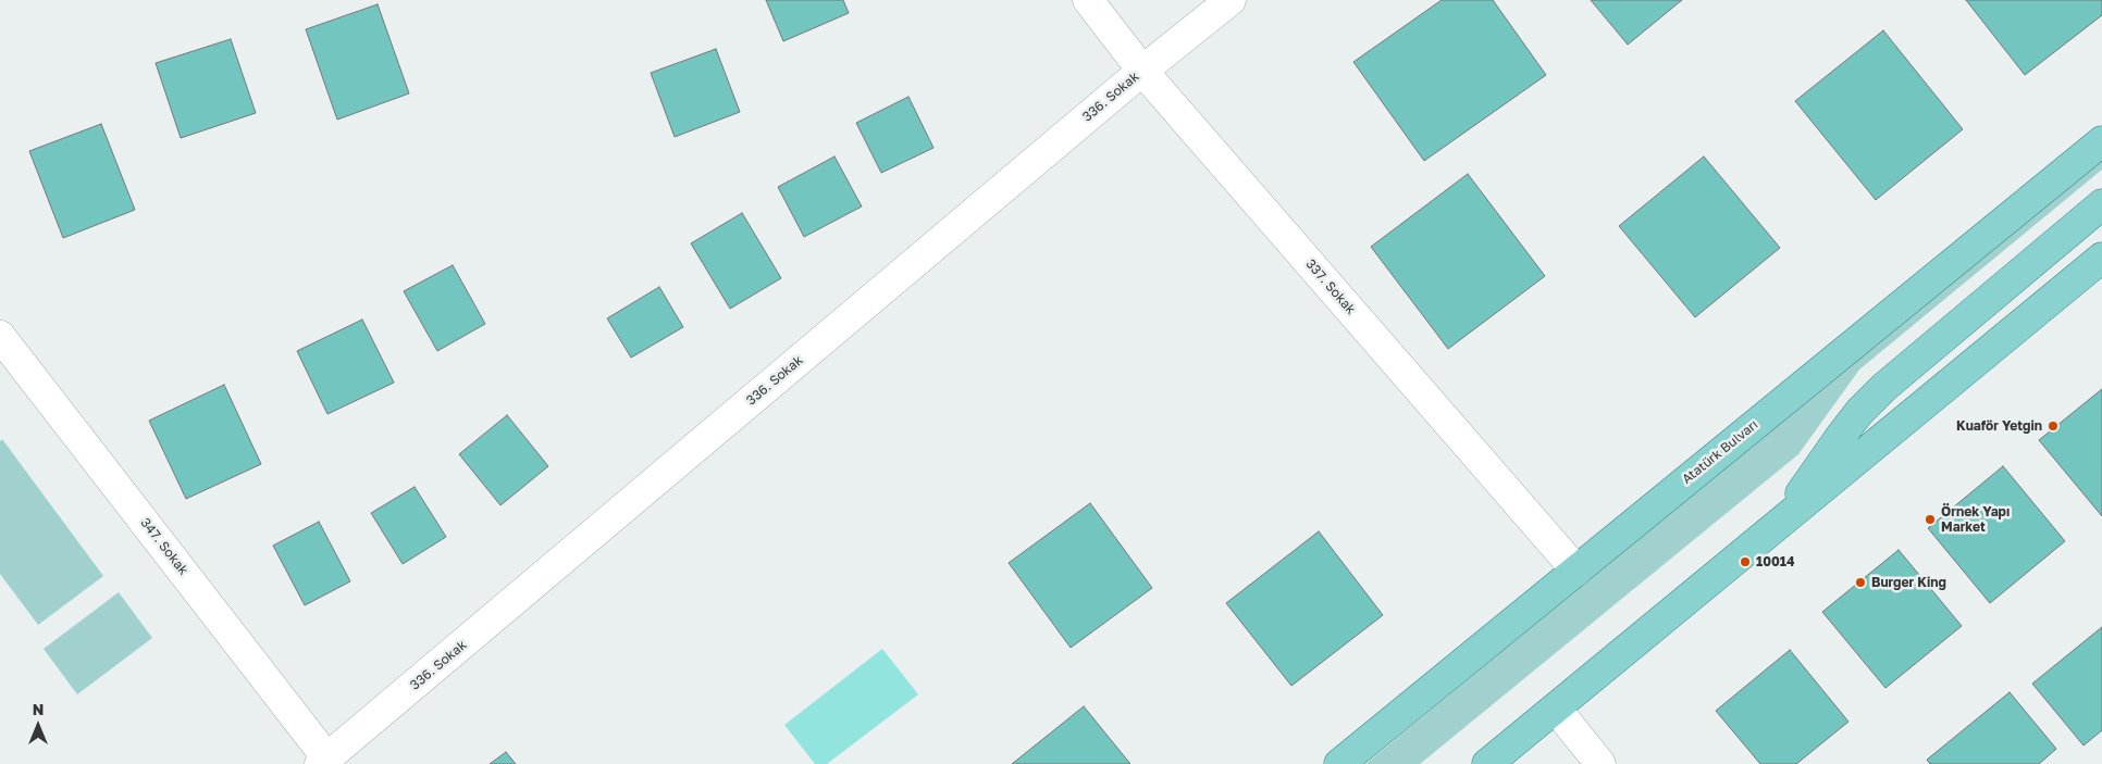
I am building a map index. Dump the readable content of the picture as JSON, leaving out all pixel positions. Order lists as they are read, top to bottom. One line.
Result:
{"streets":{"main road":["Atatürk Bulvarı"],"street":["336. Sokak","337. Sokak","347. Sokak"]},"crossings":[["336. Sokak","337. Sokak"],["336. Sokak","347. Sokak"],["337. Sokak","Atatürk Bulvarı"]],"places":["Kuaför Yetgin","Örnek Yapı Market","10014","Burger King"],"north":"top"}
